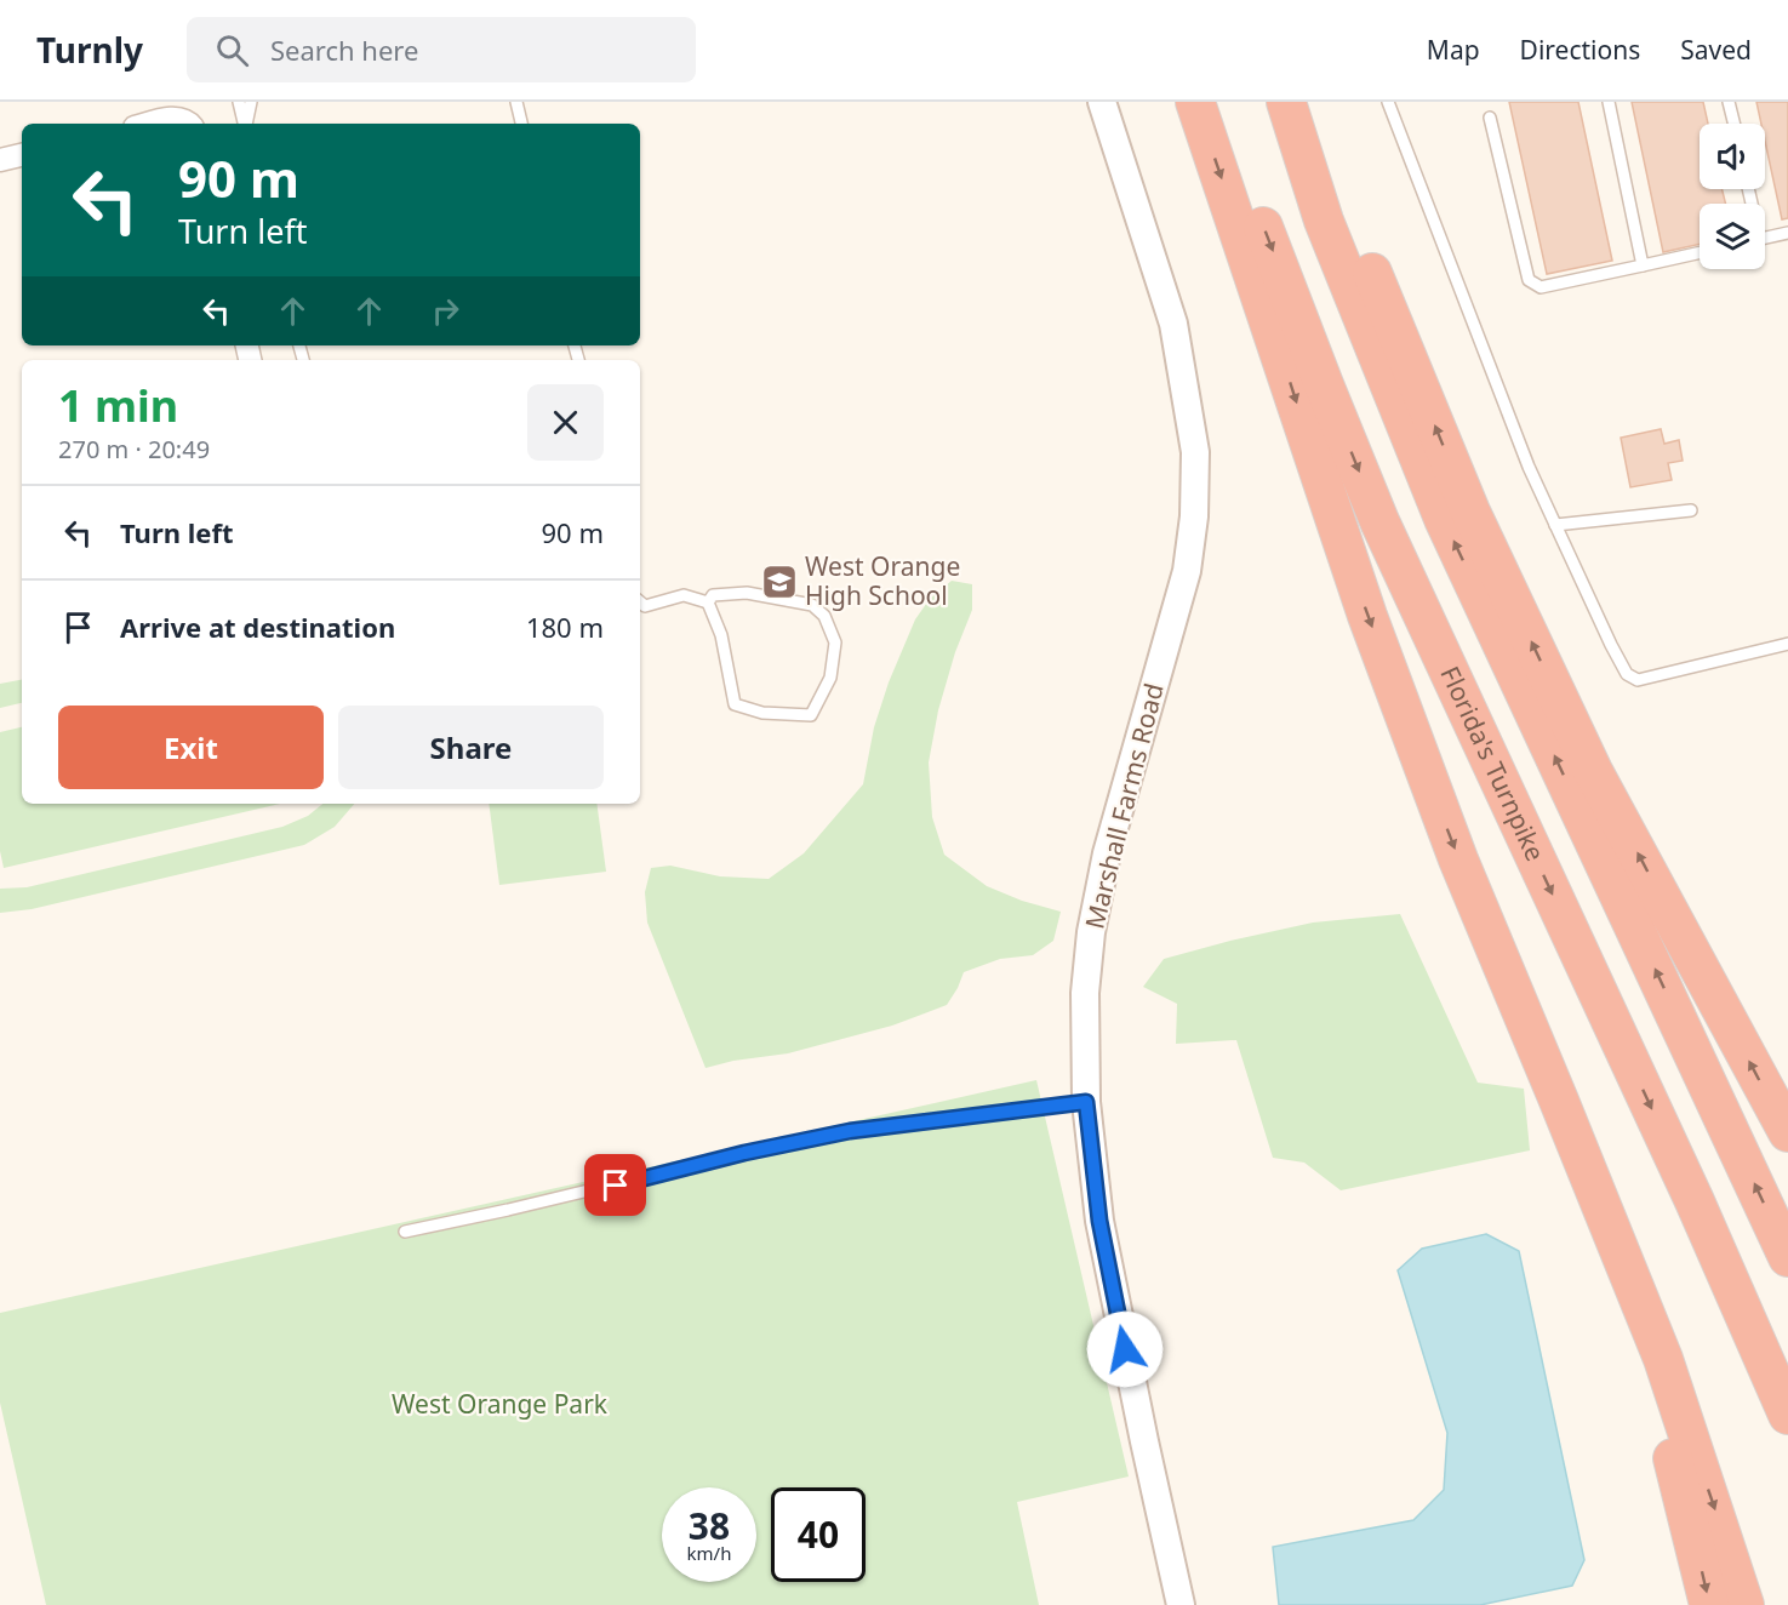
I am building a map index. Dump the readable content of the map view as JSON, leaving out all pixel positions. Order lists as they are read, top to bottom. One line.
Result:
{"streets":{"highway":["Florida's Turnpike"],"street":["Marshall Farms Road"]},"parks":["West Orange Park"],"places":{"school or university":["West Orange High School"]},"page":{"header":"Turnly","search":"Search here","nav":["Map","Directions","Saved"],"turn":["90 m","Turn left"],"heading":["1 min","270 m · 20:49"],"list":[{"name":"Turn left","value":"90 m"},{"name":"Arrive at destination","value":"180 m"}],"buttons":["Exit","Share"],"speed":"38 km/h","limit":"40"}}
